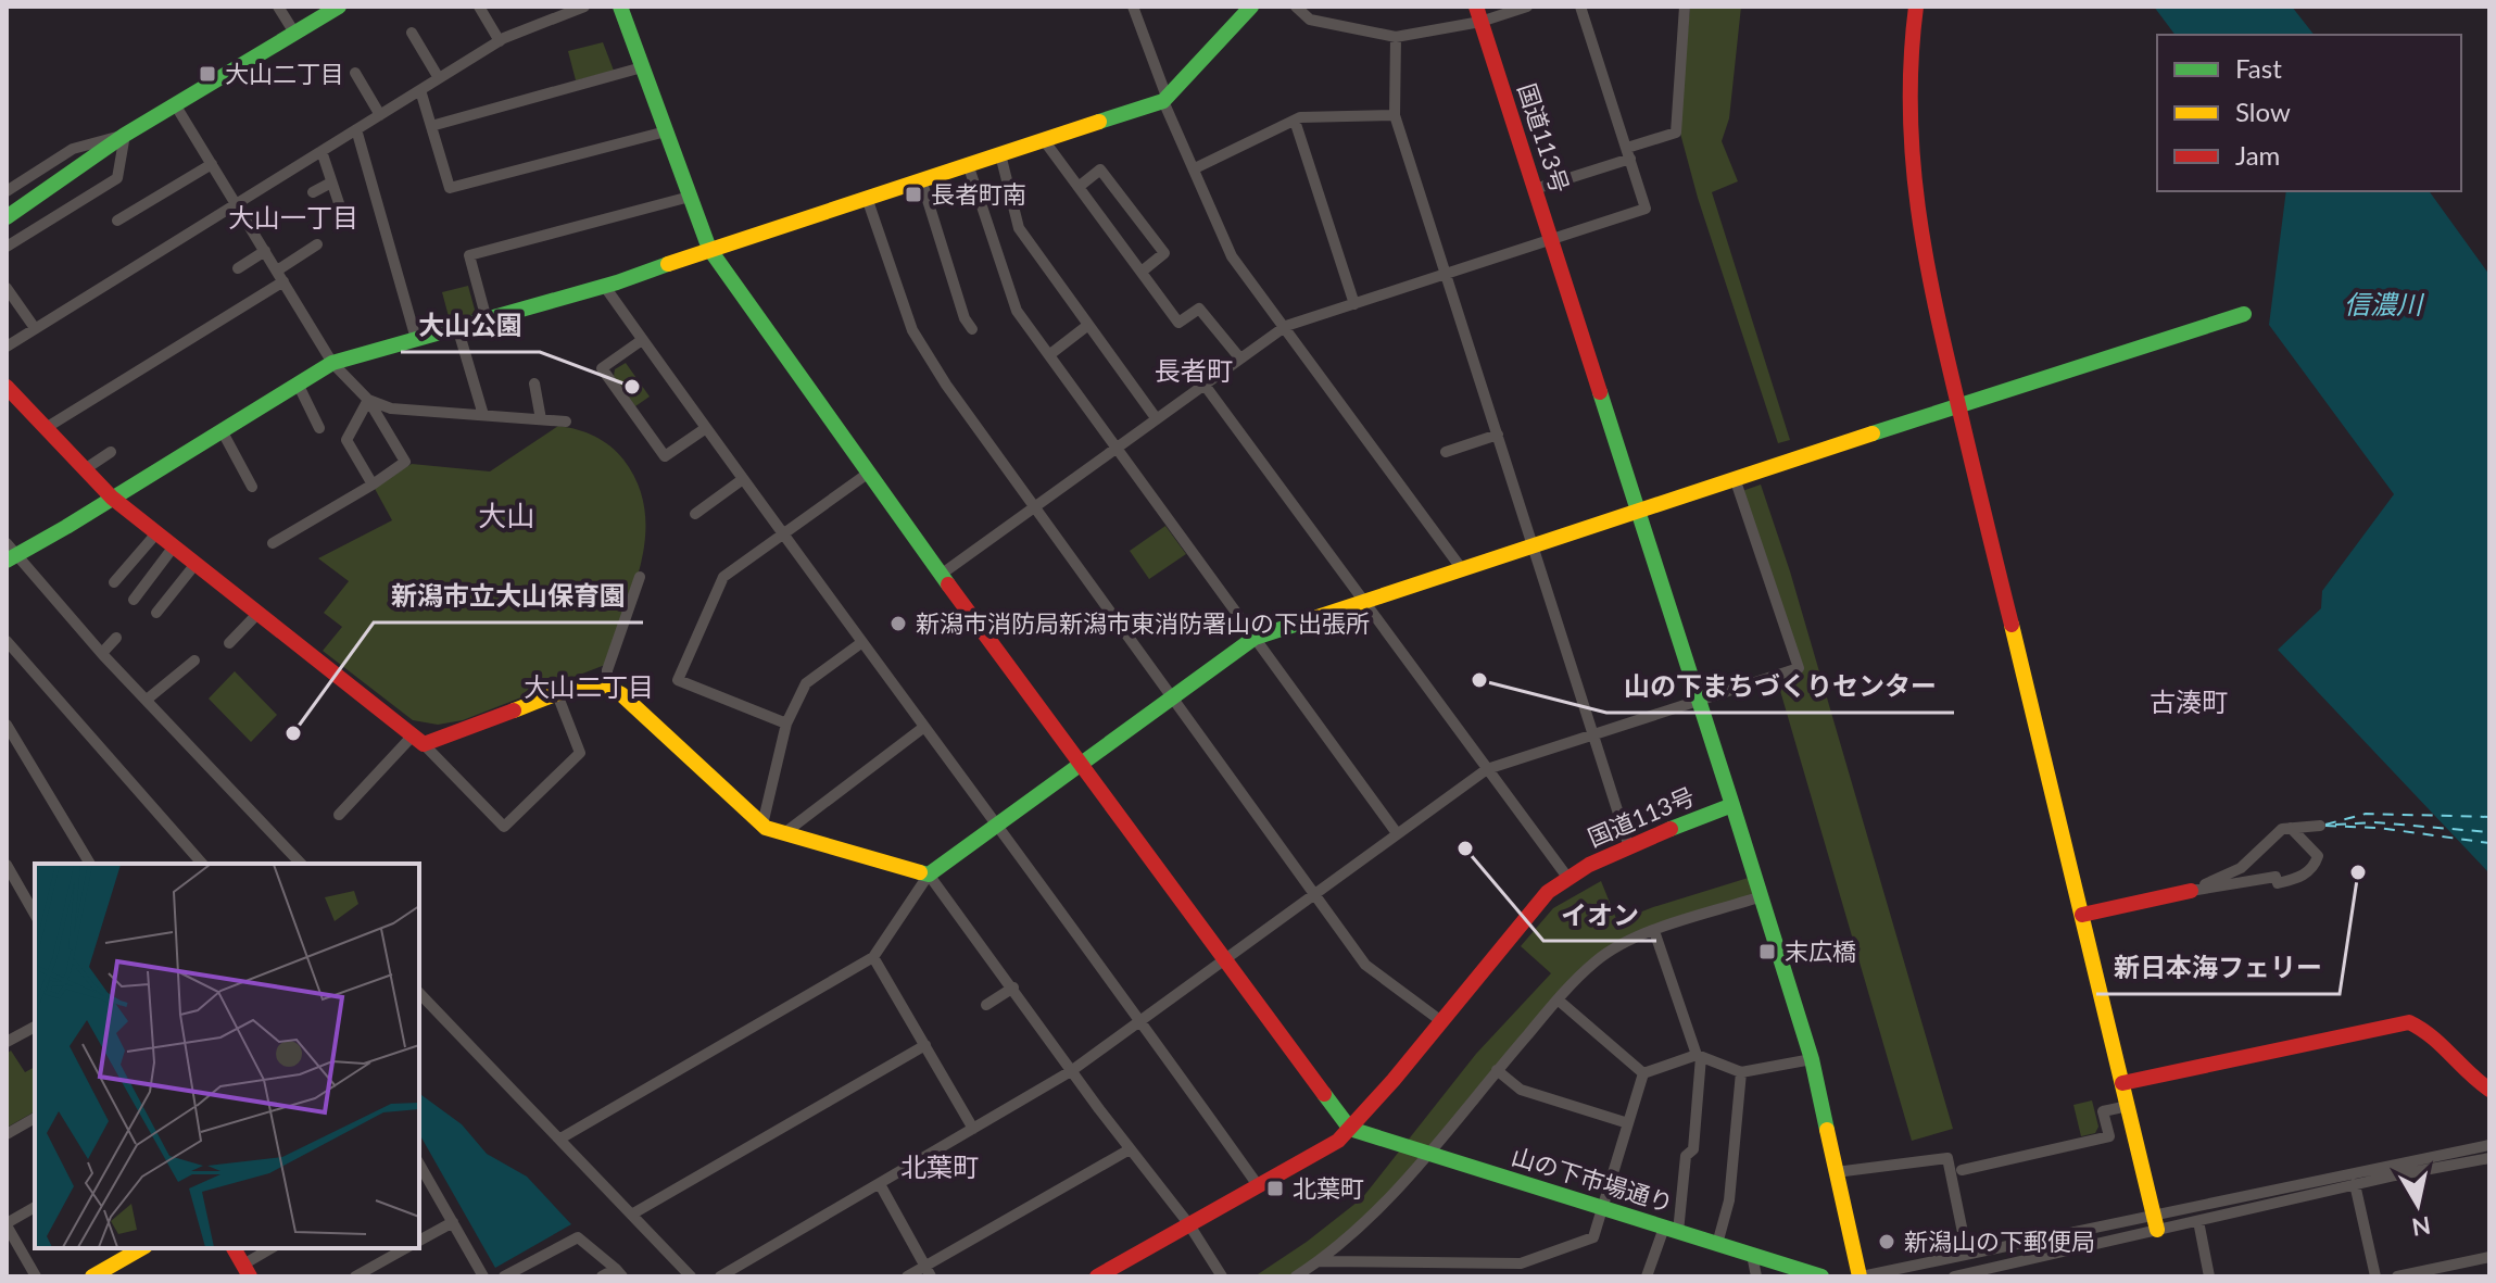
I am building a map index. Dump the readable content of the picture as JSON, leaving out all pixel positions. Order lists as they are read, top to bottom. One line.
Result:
{"streets":{"main road":["国道113号","山の下市場通り"]},"crossings":[["国道113号","山の下市場通り"]],"districts":["大山一丁目","長者町","大山","大山二丁目","古湊町","北葉町"],"water":["信濃川"],"places":{"transit":["大山二丁目","長者町南","末広橋","北葉町"],"other":["大山公園","新潟市消防局新潟市東消防署山の下出張所","山の下まちづくりセンター","新潟市立大山保育園","イオン","新日本海フェリー","新潟山の下郵便局"]},"legend":["Fast","Slow","Jam"],"north":"bottom"}
